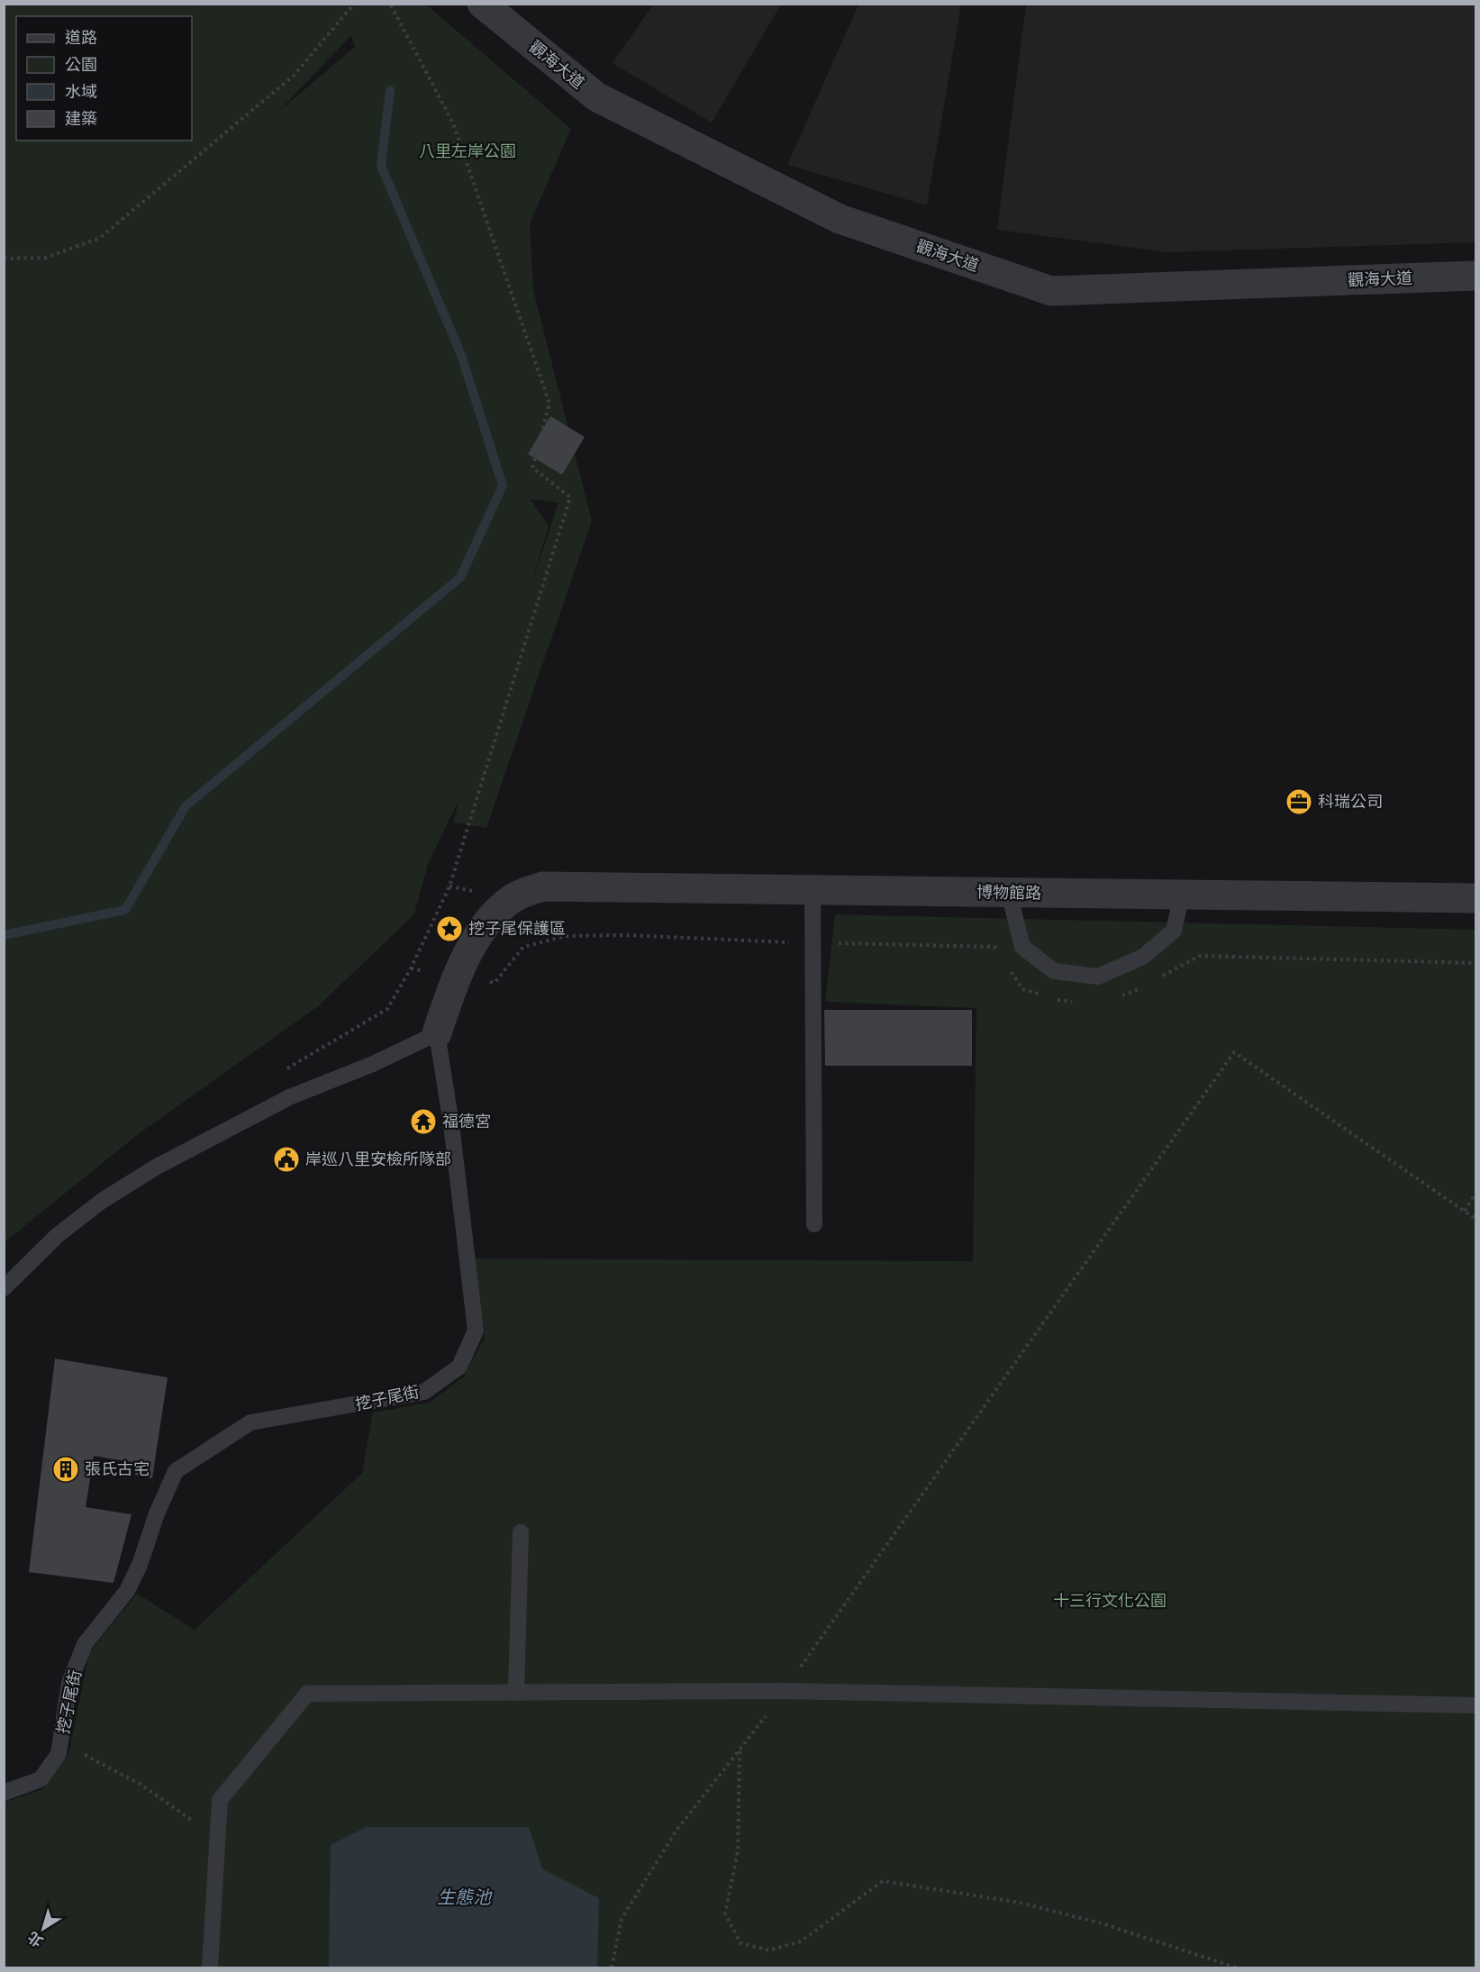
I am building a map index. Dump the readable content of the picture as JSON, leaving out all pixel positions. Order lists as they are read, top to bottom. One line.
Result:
{"streets":{"street":["觀海大道","博物館路","挖子尾街"]},"crossings":[["博物館路","挖子尾街"]],"water":["生態池"],"parks":["八里左岸公園","十三行文化公園"],"places":{"office":["科瑞公司"],"place":["挖子尾保護區"],"temple":["福德宮"],"public building":["岸巡八里安檢所隊部"],"building":["張氏古宅"]},"legend":["道路","公園","水域","建築"],"north":"bottom left"}
